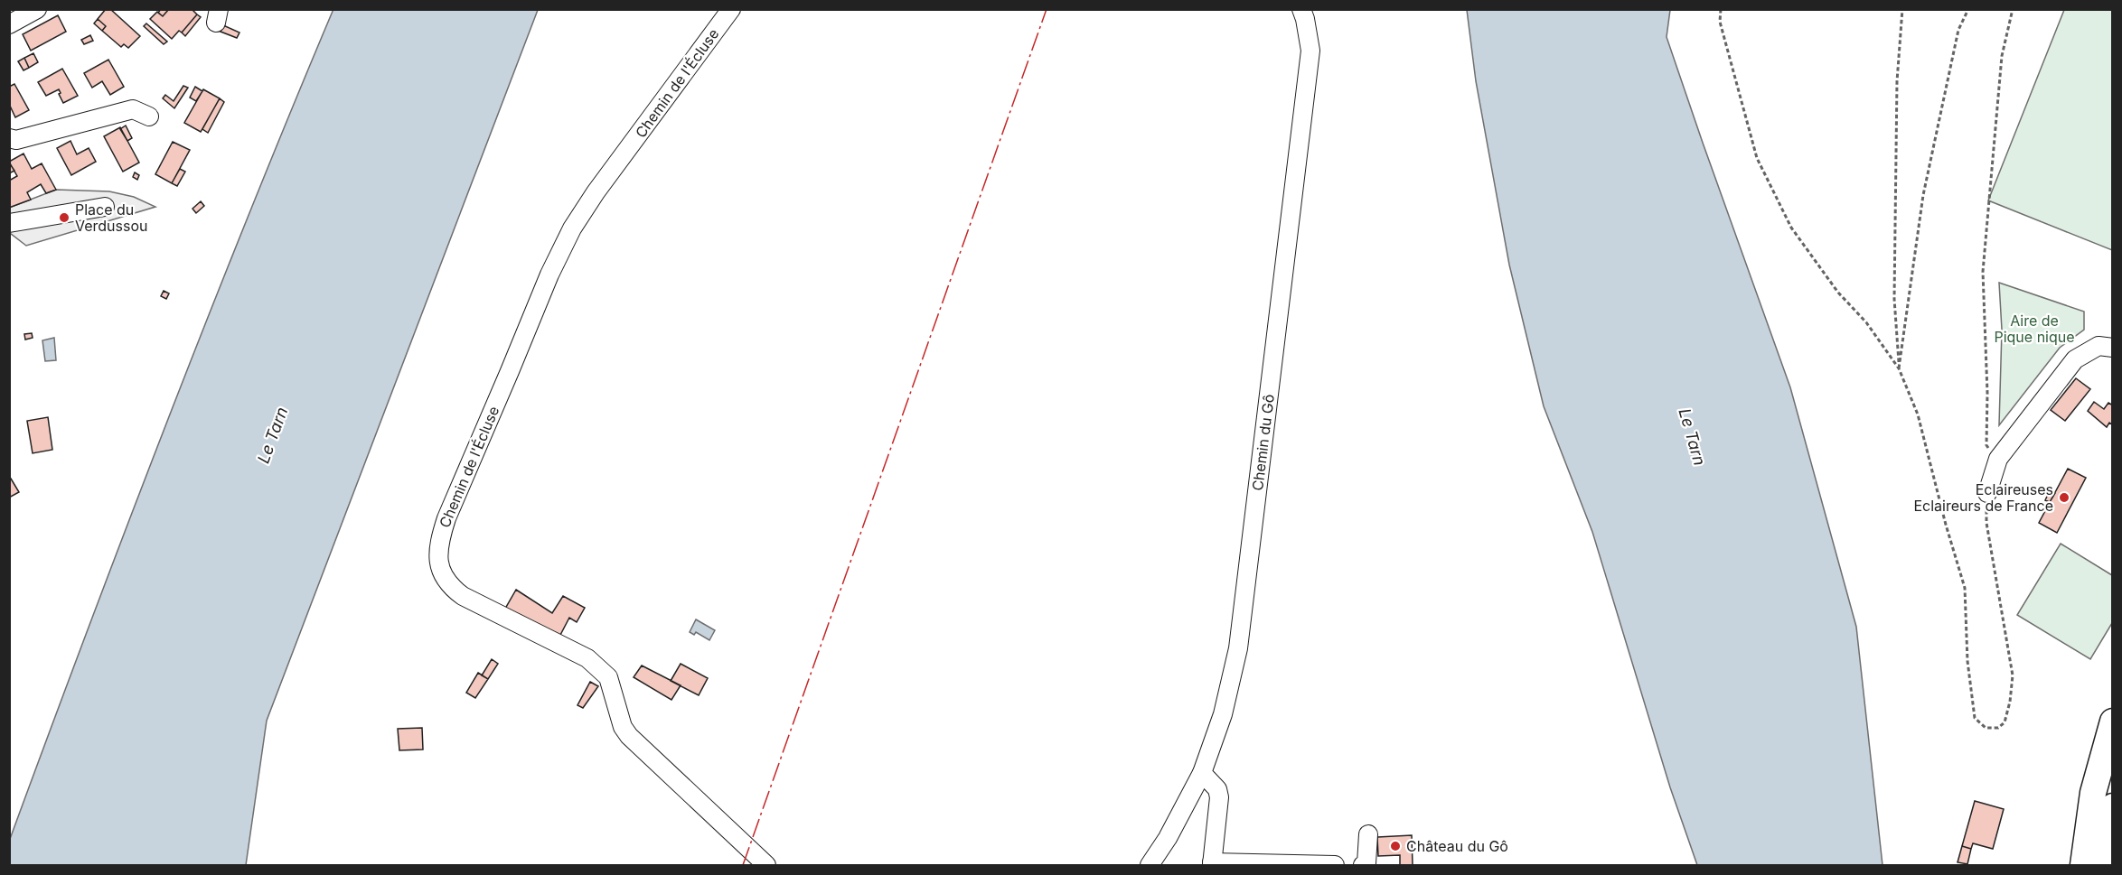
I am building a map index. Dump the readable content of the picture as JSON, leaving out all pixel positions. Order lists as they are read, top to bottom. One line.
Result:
{"streets":{"street":["Chemin de l'Écluse","Chemin du Gô"]},"water":["Le Tarn"],"parks":["Aire de Pique nique"],"places":["Place du Verdussou","Eclaireuses Eclaireurs de France","Château du Gô"]}
